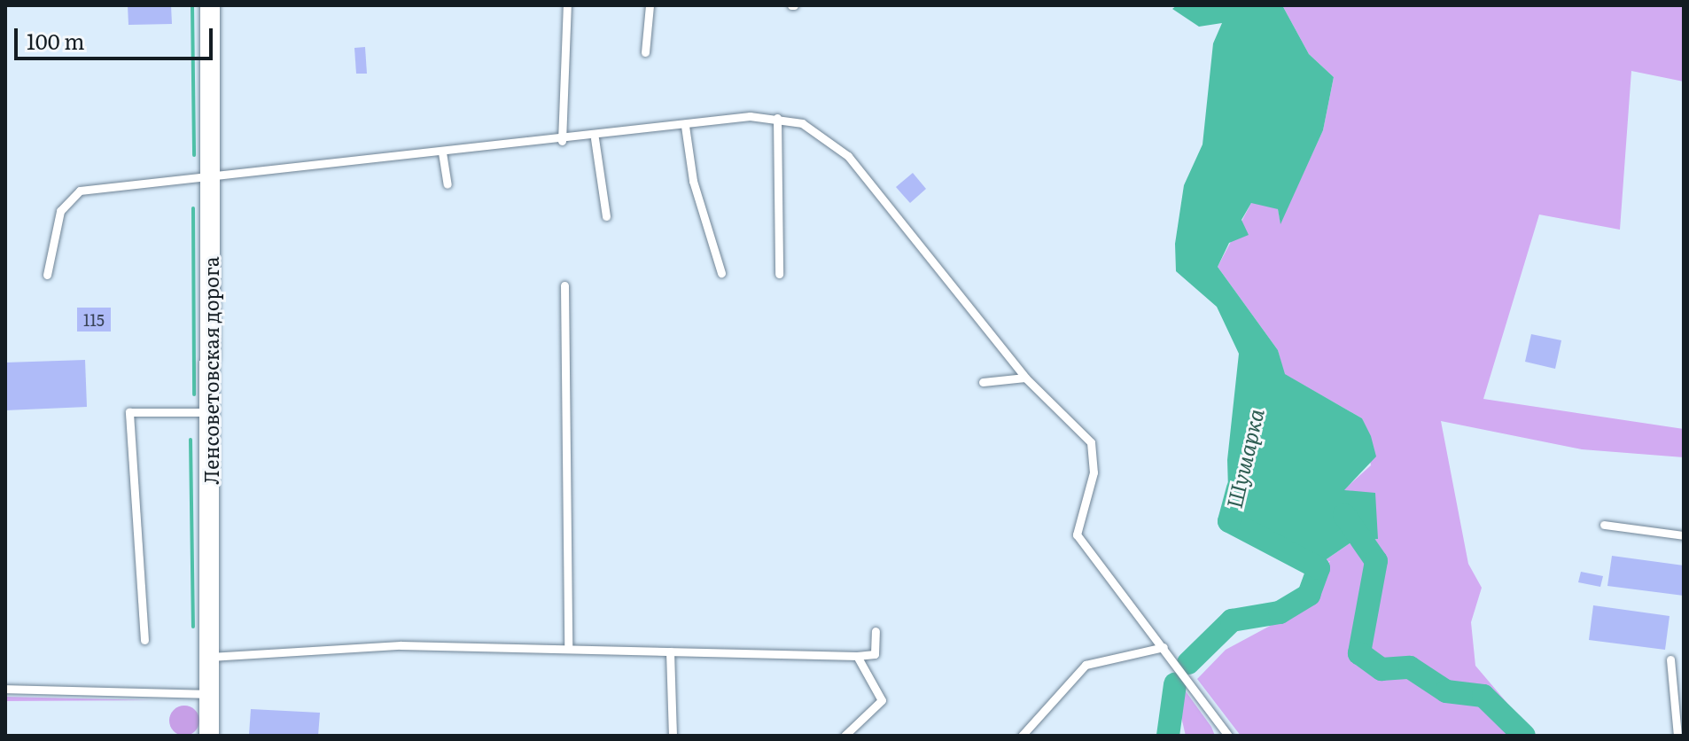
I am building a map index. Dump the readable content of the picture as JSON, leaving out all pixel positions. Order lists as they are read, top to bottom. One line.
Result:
{"streets":{"street":["Ленсоветовская дорога"]},"water":["Шушарка"],"house_numbers":["115"],"scale_bar":"100 m"}
